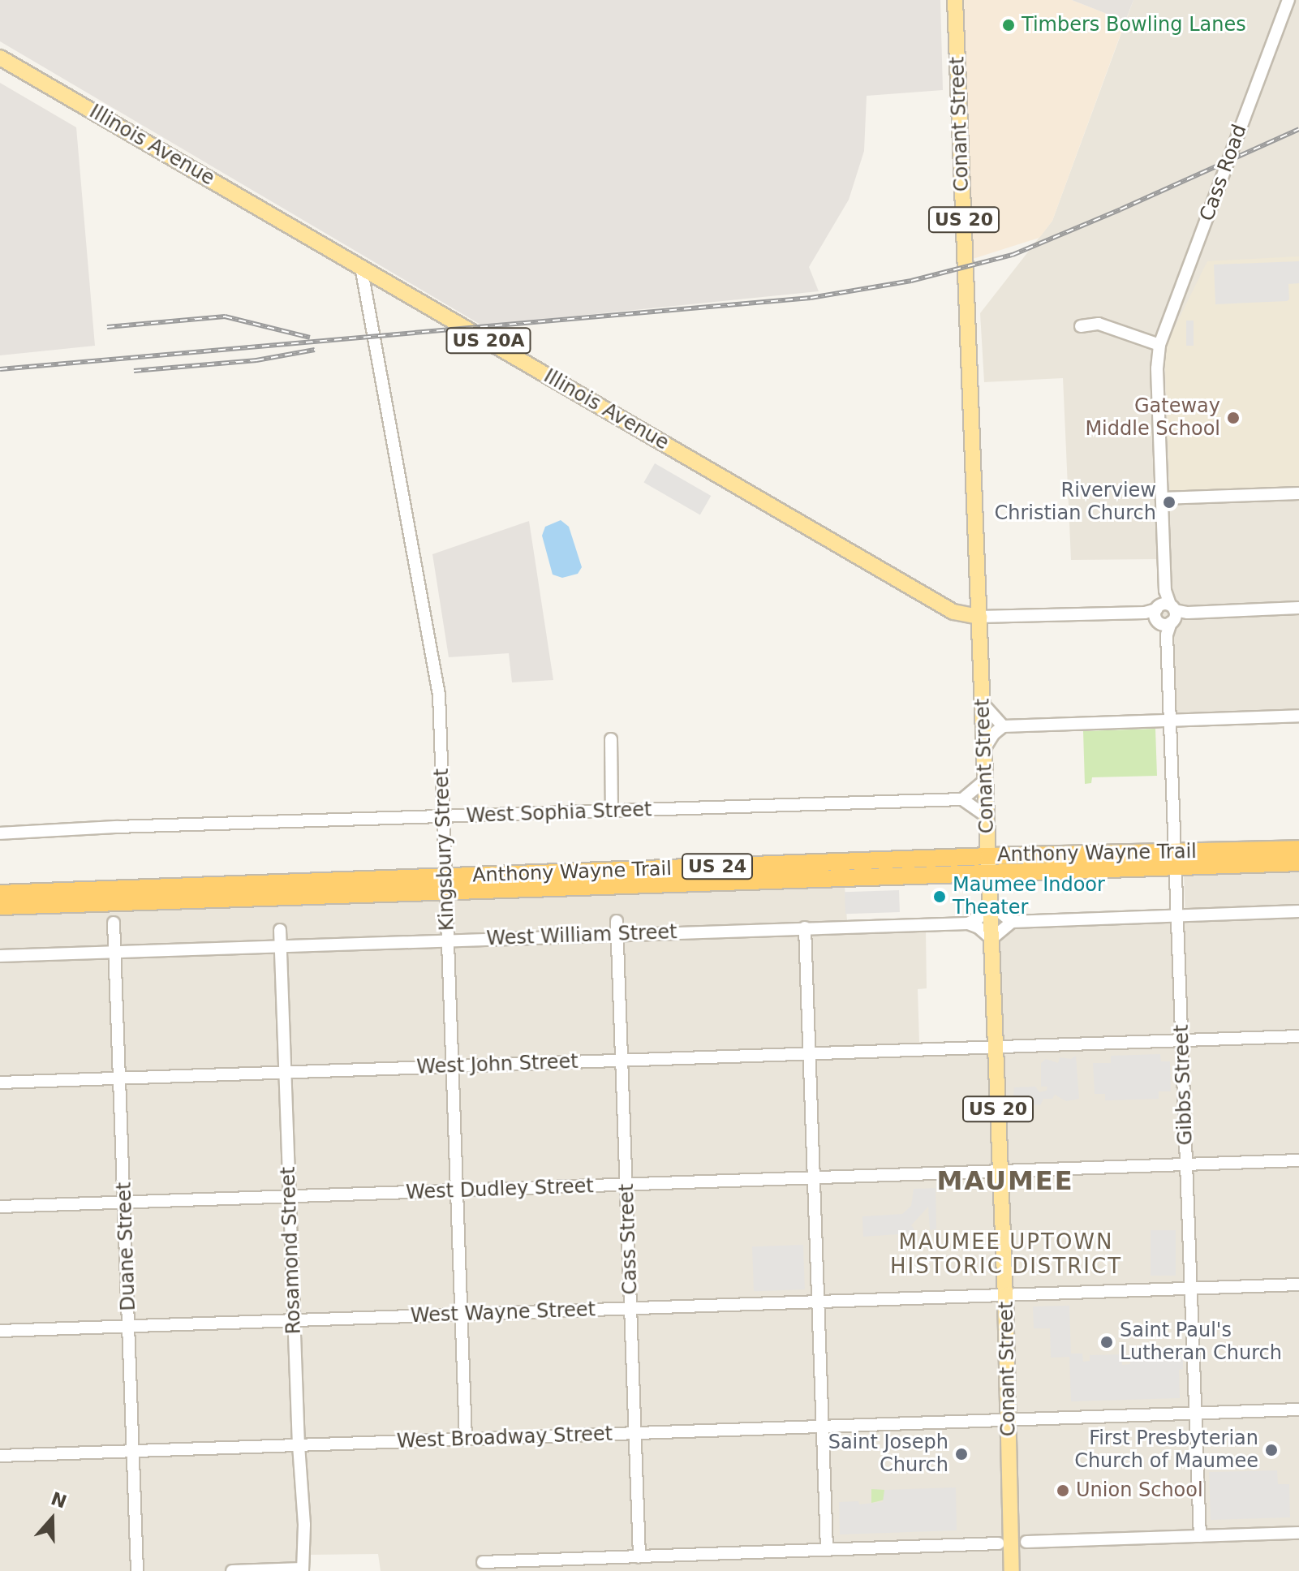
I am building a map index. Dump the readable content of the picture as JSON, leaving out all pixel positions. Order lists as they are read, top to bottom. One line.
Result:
{"streets":{"highway":["Anthony Wayne Trail","US 24"],"main road":["Conant Street","Illinois Avenue","US 20","US 20A"],"street":["Cass Road","West Sophia Street","Kingsbury Street","West William Street","West John Street","Gibbs Street","West Dudley Street","Cass Street","Duane Street","Rosamond Street","West Wayne Street","West Broadway Street"]},"crossings":[["Conant Street","Illinois Avenue"],["Conant Street","Anthony Wayne Trail"],["Conant Street","West John Street"],["Conant Street","West Dudley Street"],["Conant Street","West Wayne Street"],["Conant Street","West Broadway Street"],["Illinois Avenue","Kingsbury Street"],["Cass Road","Gibbs Street"],["West Sophia Street","Kingsbury Street"],["Kingsbury Street","Anthony Wayne Trail"],["Kingsbury Street","West William Street"],["Kingsbury Street","West John Street"],["Kingsbury Street","West Dudley Street"],["Kingsbury Street","West Wayne Street"],["Kingsbury Street","West Broadway Street"],["Anthony Wayne Trail","Gibbs Street"],["West William Street","Cass Street"],["West William Street","Duane Street"],["West William Street","Rosamond Street"],["West John Street","Gibbs Street"],["West John Street","Cass Street"],["West John Street","Duane Street"],["West John Street","Rosamond Street"],["Gibbs Street","West Dudley Street"],["Gibbs Street","West Wayne Street"],["Gibbs Street","West Broadway Street"],["West Dudley Street","Cass Street"],["West Dudley Street","Duane Street"],["West Dudley Street","Rosamond Street"],["Cass Street","West Wayne Street"],["Cass Street","West Broadway Street"],["Duane Street","West Wayne Street"],["Duane Street","West Broadway Street"],["Rosamond Street","West Wayne Street"],["Rosamond Street","West Broadway Street"]],"districts":["MAUMEE","MAUMEE UPTOWN HISTORIC DISTRICT"],"places":["Timbers Bowling Lanes","Gateway Middle School","Riverview Christian Church","Maumee Indoor Theater","Saint Paul's Lutheran Church","First Presbyterian Church of Maumee","Saint Joseph Church","Union School"],"north":"top"}
